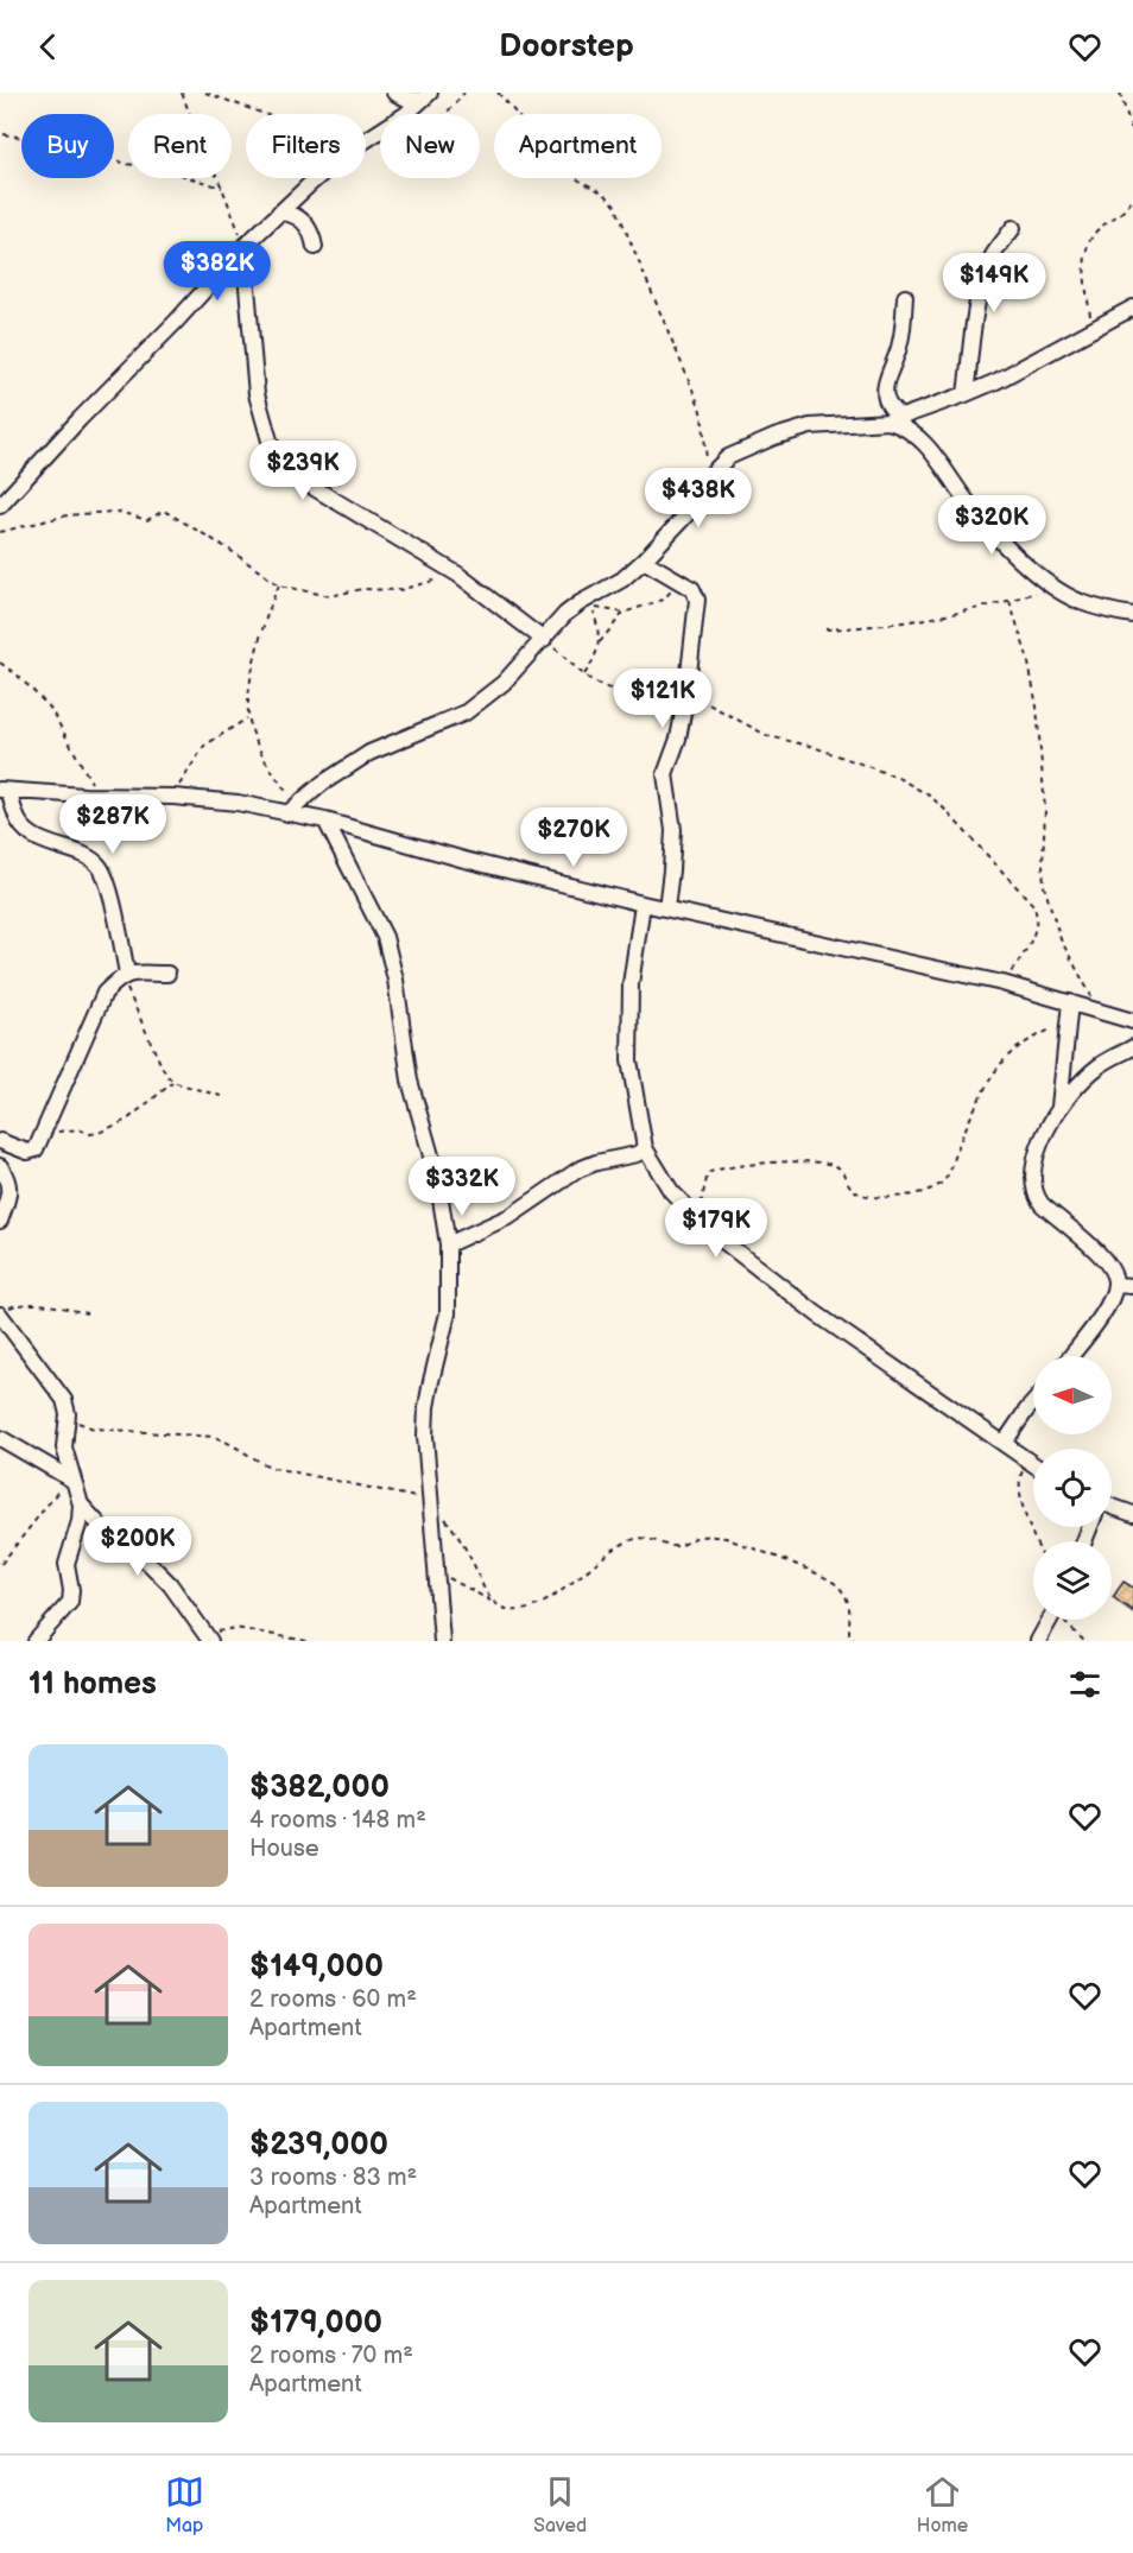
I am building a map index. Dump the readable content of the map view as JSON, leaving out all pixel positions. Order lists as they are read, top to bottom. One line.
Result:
{"north":"left","page":{"header":"Doorstep","chip":["Buy","Rent","Filters","New","Apartment"],"price":["$382K","$149K","$239K","$438K","$320K","$121K","$287K","$270K","$332K","$179K","$200K"],"heading":"11 homes","list":[{"name":"$382,000","note":"4 rooms · 148 m² · House"},{"name":"$149,000","note":"2 rooms · 60 m² · Apartment"},{"name":"$239,000","note":"3 rooms · 83 m² · Apartment"},{"name":"$179,000","note":"2 rooms · 70 m² · Apartment"}],"tabs":["Map","Saved","Home"]}}
